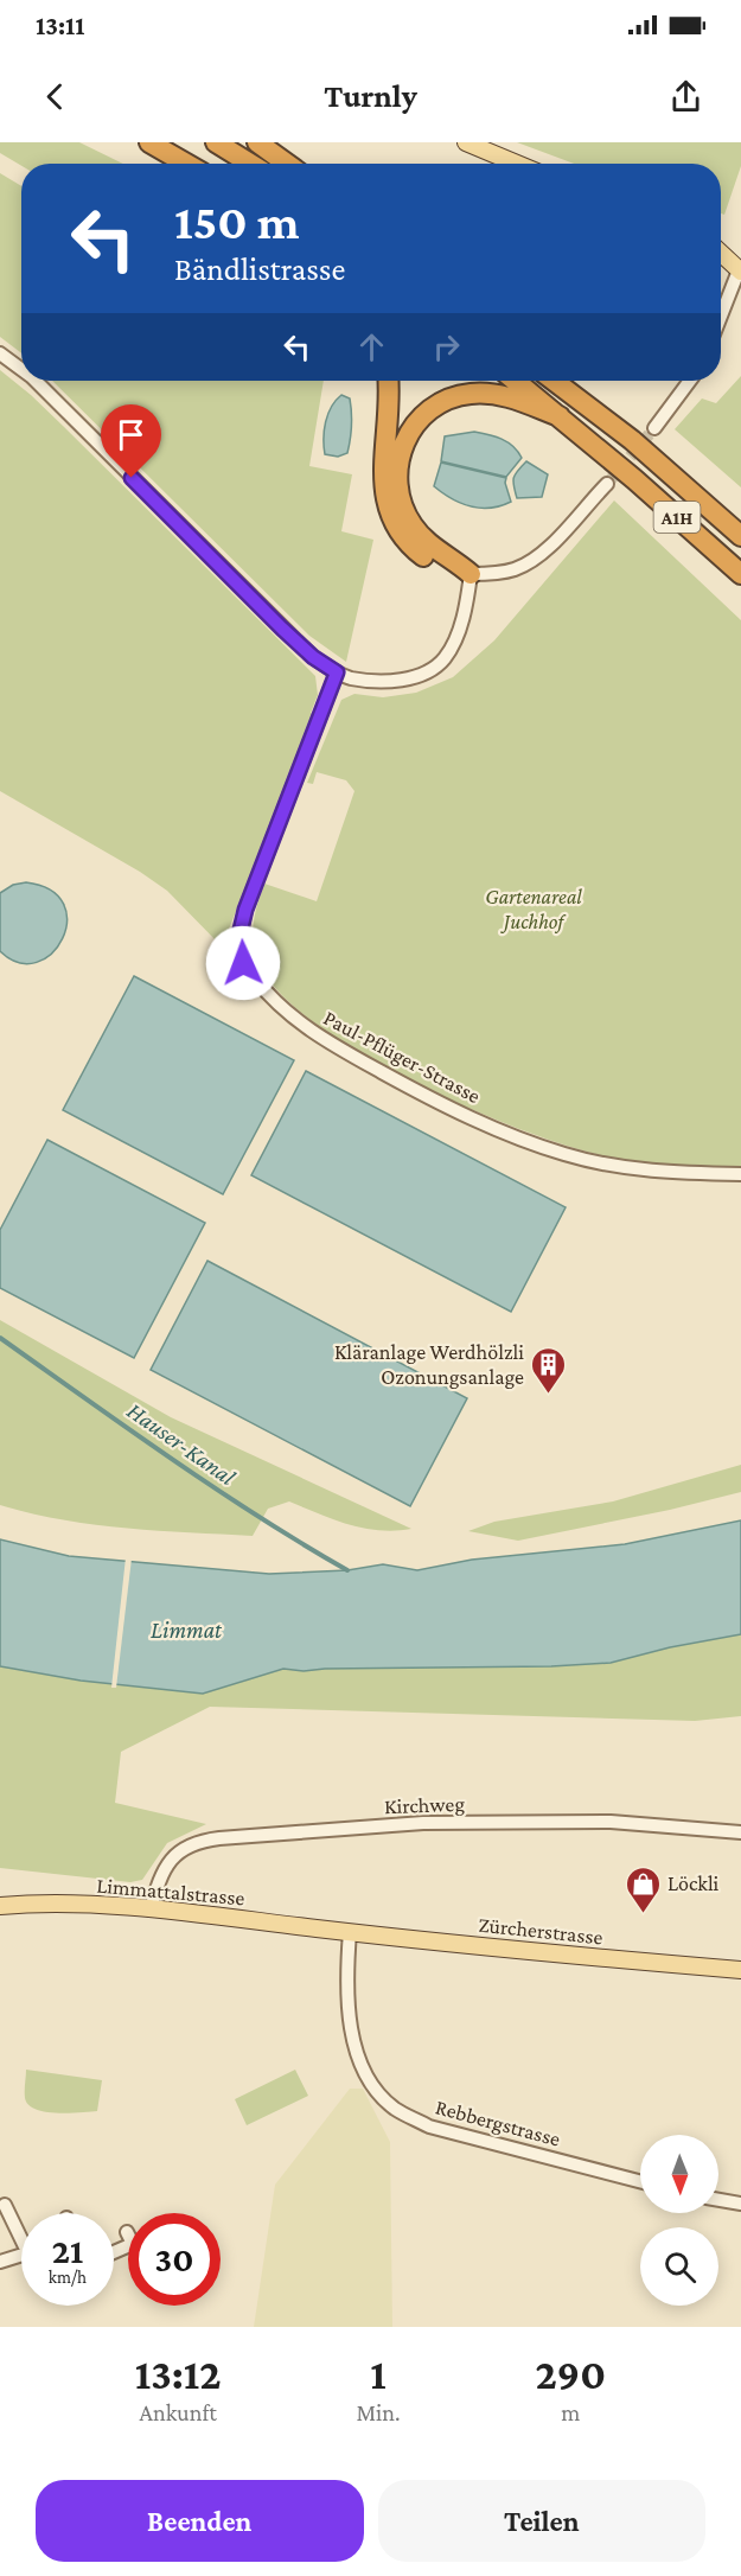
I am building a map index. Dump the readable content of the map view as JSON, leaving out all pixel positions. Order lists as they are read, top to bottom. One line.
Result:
{"streets":{"highway":["A1H"],"main road":["Limmattalstrasse","Zürcherstrasse"],"street":["Paul-Pflüger-Strasse","Kirchweg","Rebbergstrasse"]},"crossings":[["Kirchweg","Limmattalstrasse"],["Limmattalstrasse","Zürcherstrasse"],["Limmattalstrasse","Rebbergstrasse"],["Zürcherstrasse","Rebbergstrasse"]],"water":["Hauser-Kanal","Limmat"],"parks":["Gartenareal Juchhof"],"places":{"building":["Kläranlage Werdhölzli Ozonungsanlage"],"shop":["Löckli"]},"north":"bottom","page":{"status":"13:11","header":"Turnly","turn":["150 m","Bändlistrasse"],"speed":"21 km/h","limit":"30","eta":["13:12","Ankunft","1","Min.","290","m"],"buttons":["Beenden","Teilen"]}}
